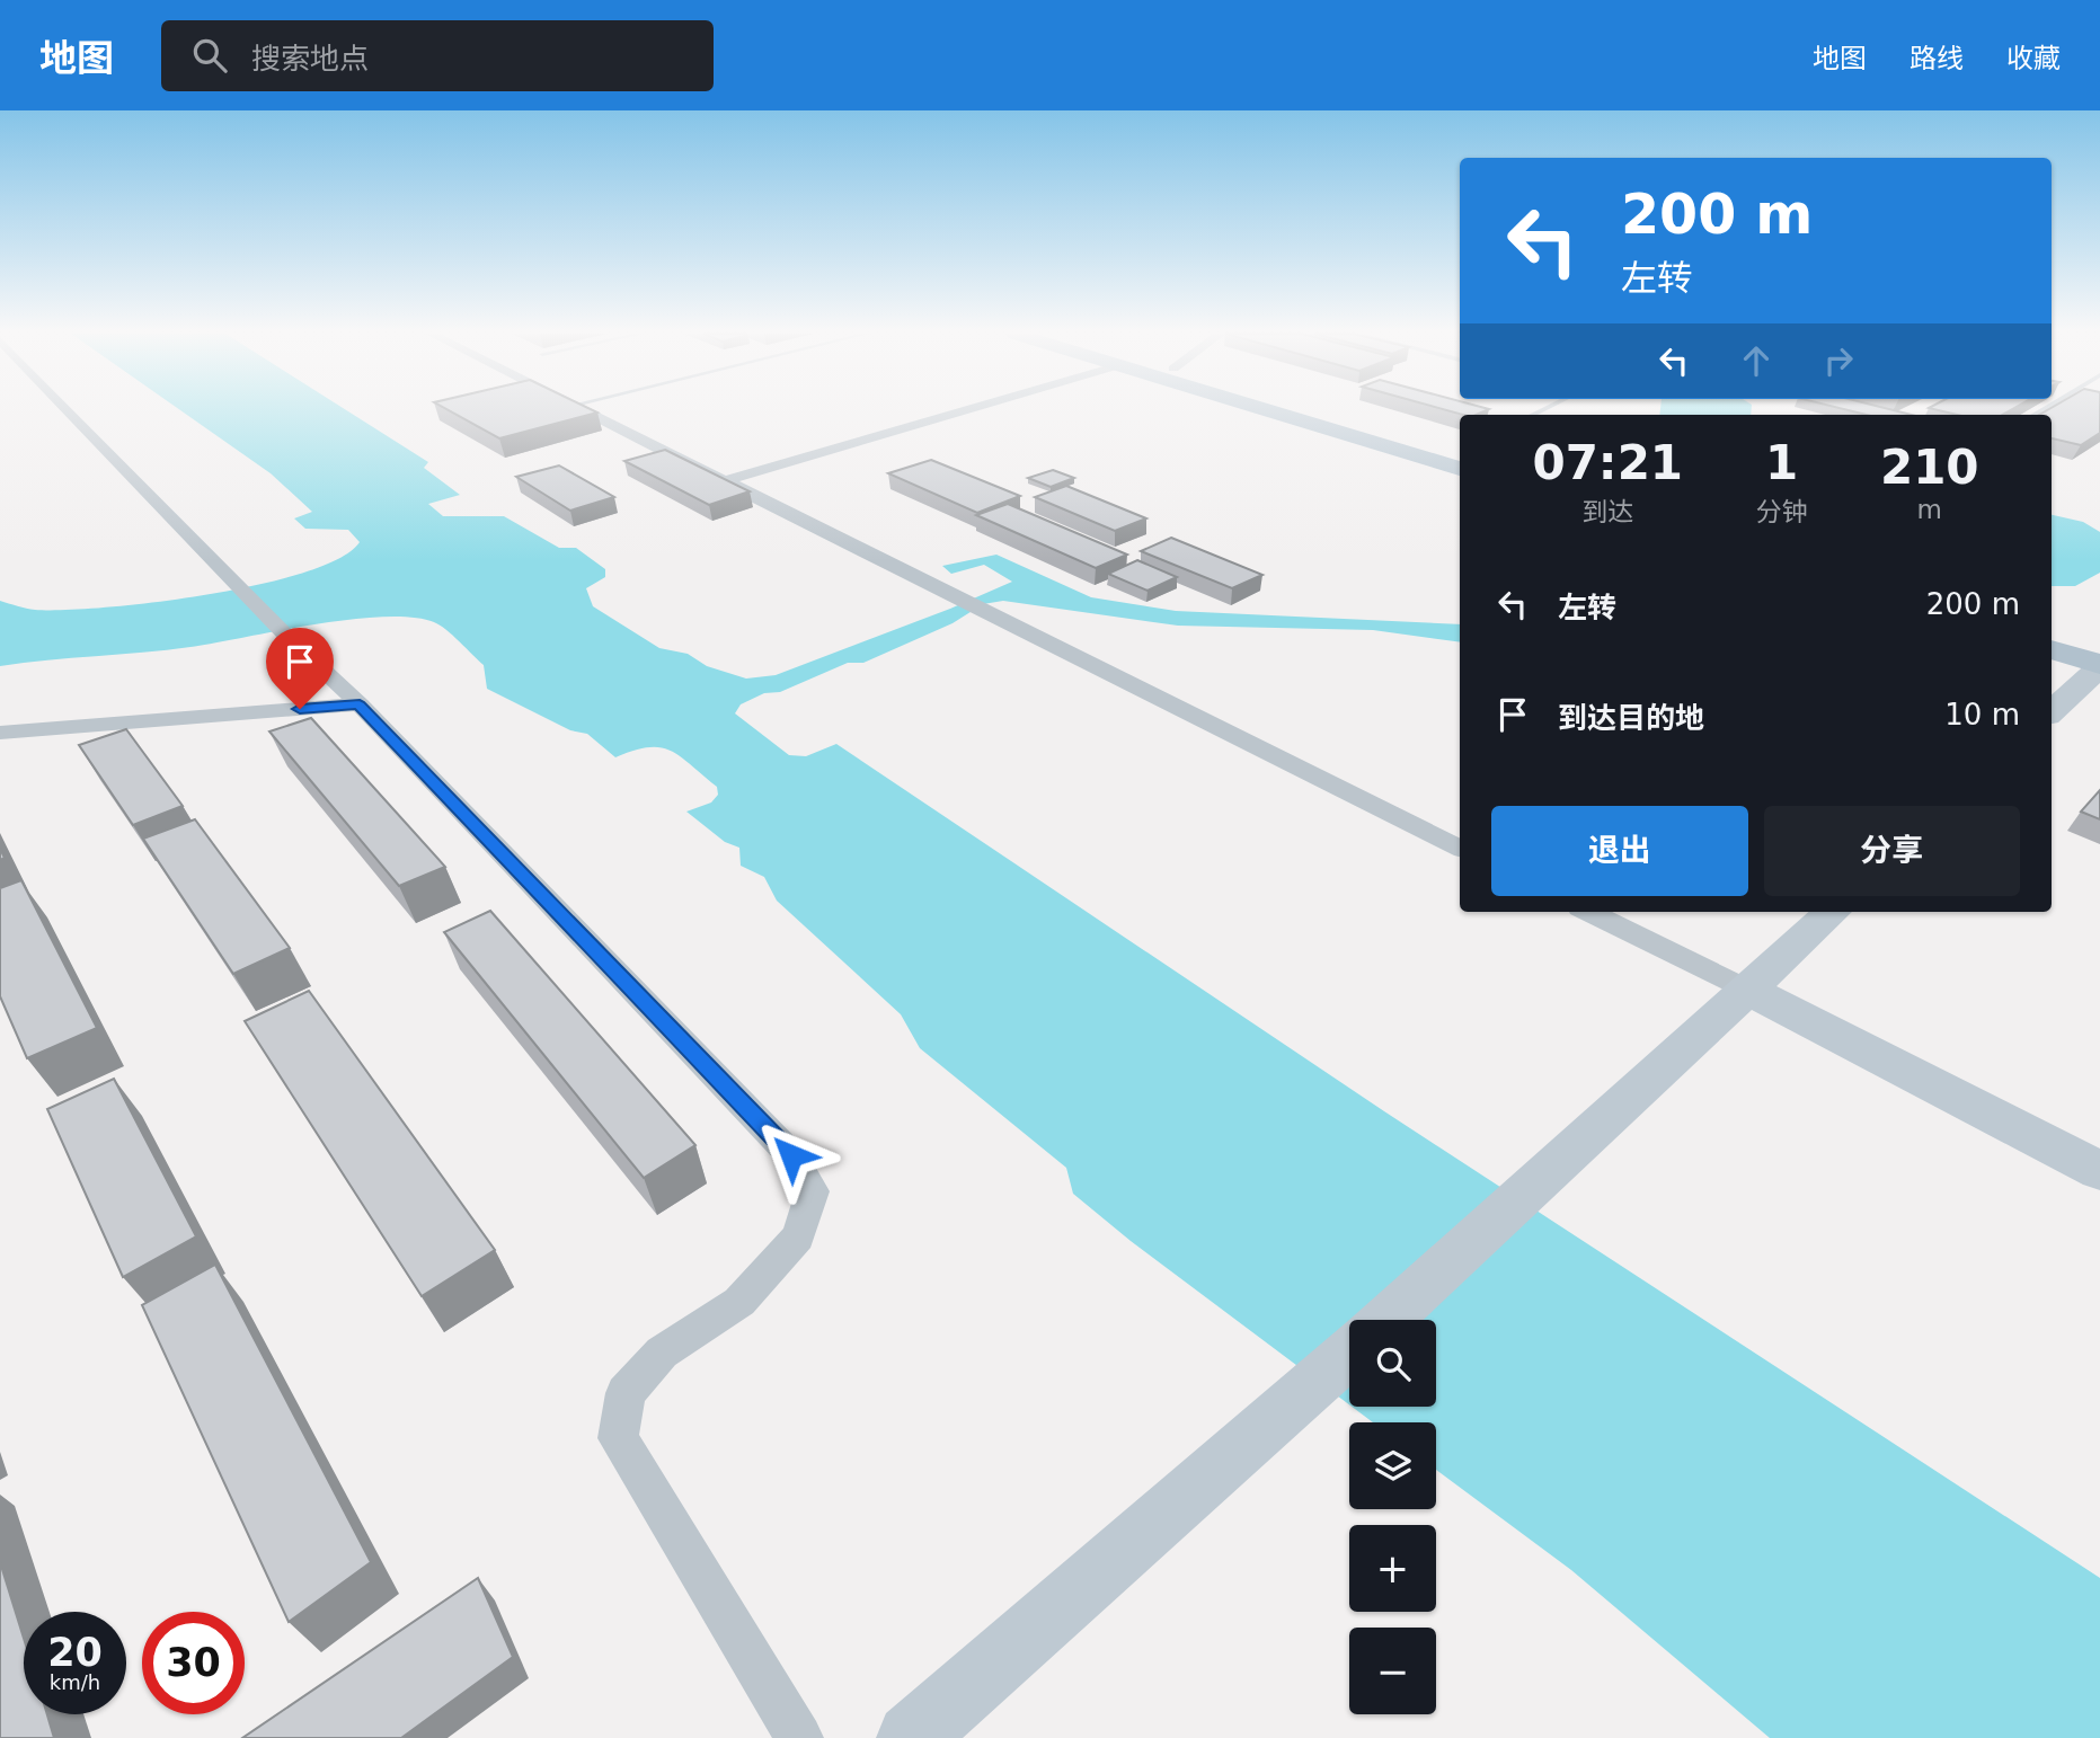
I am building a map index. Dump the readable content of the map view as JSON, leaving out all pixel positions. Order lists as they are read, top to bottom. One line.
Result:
{"page":{"header":"地图","search":"搜索地点","nav":["地图","路线","收藏"],"turn":["200 m","左转"],"eta":["07:21","到达","1","分钟","210","m"],"list":[{"name":"左转","value":"200 m"},{"name":"到达目的地","value":"10 m"}],"buttons":["退出","分享"],"map_buttons":["+","−"],"speed":"20 km/h","limit":"30"}}
